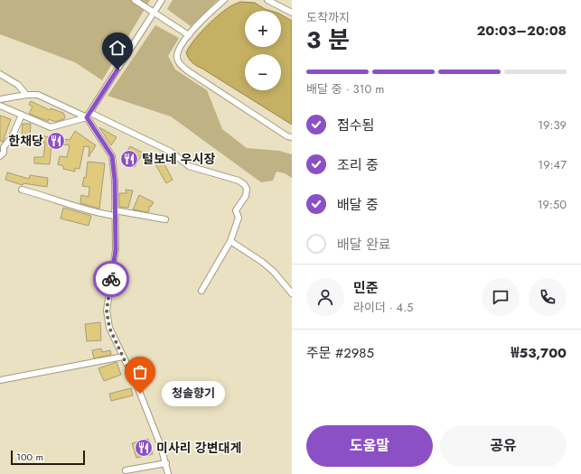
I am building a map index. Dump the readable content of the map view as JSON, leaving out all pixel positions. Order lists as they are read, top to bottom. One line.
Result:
{"places":{"restaurant":["한채당","털보네 우시장","미사리 강변대게"],"other":["청솔향기"]},"scale_bar":"100 m","page":{"heading":["3 분","도착까지","20:03–20:08"],"panel":["민준","라이더 · 4.5","주문 #2985","₩53,700"],"map_buttons":["+","−"],"bar":"배달 중 · 310 m","list":[["접수됨","19:39"],["조리 중","19:47"],["배달 중","19:50"],"배달 완료"],"bubble":"청솔향기","buttons":["도움말","공유"],"scale":"100 m"}}
